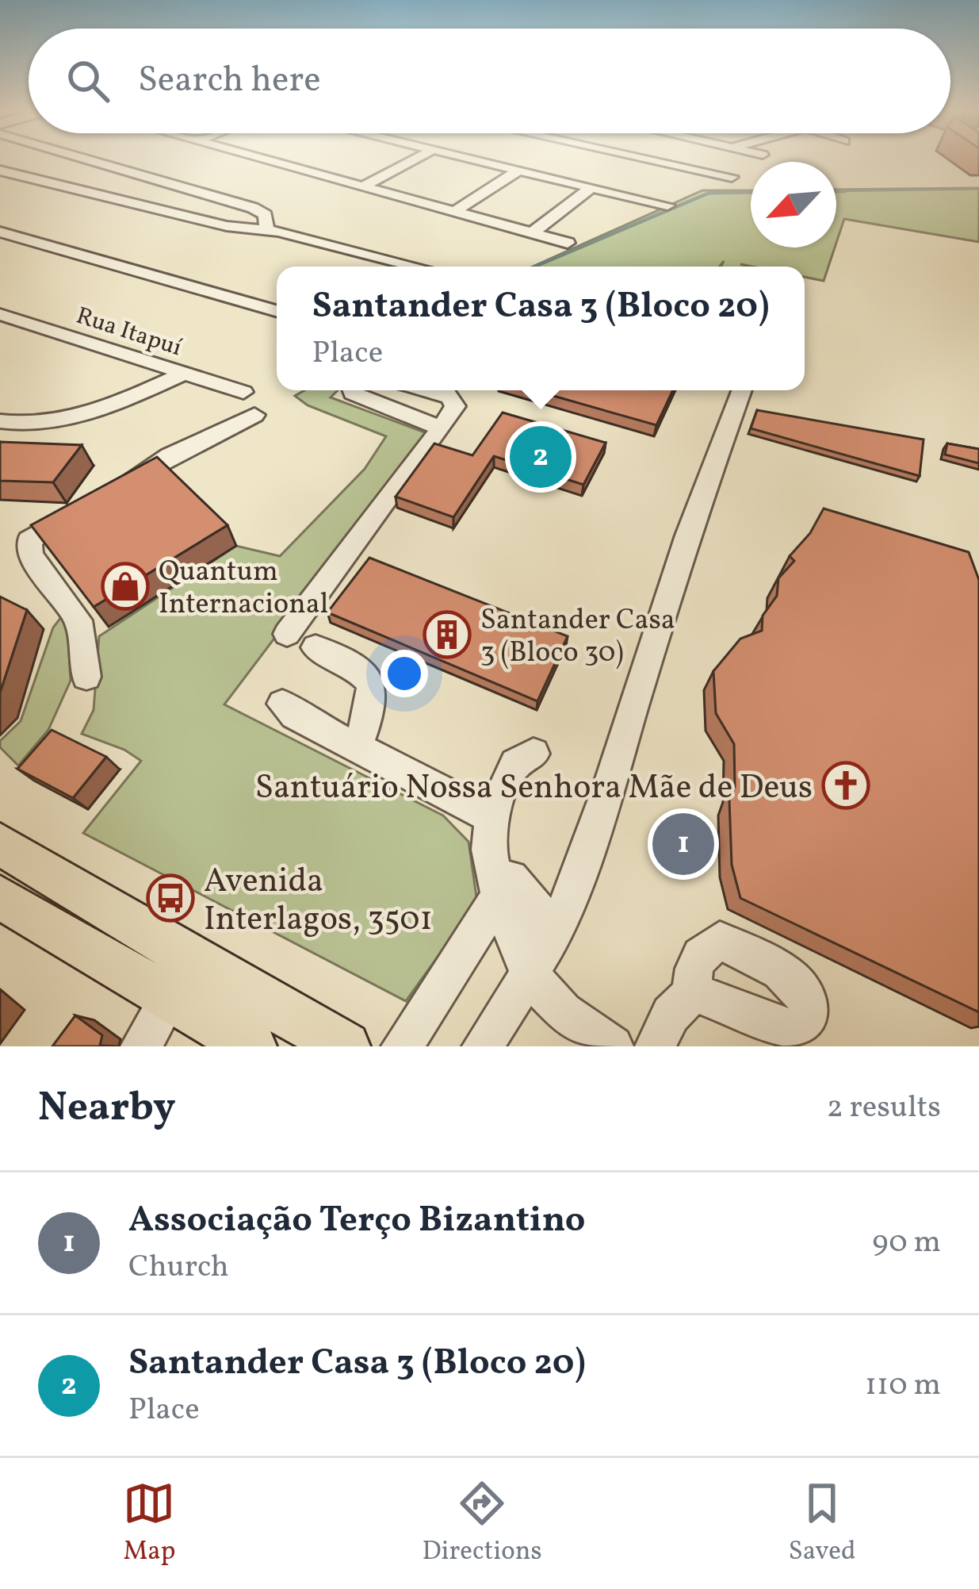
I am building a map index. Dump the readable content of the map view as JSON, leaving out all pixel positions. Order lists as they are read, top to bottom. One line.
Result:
{"streets":{"street":["Rua Itapuí"]},"places":{"shop":["Quantum Internacional"],"building":["Santander Casa 3 (Bloco 30)"],"church":["Santuário Nossa Senhora Mãe de Deus"],"bus stop":["Avenida Interlagos, 3501"]},"north":"bottom left","page":{"search":"Search here","popup":["Santander Casa 3 (Bloco 20)","Place"],"pins":["2","1"],"heading":["Nearby","2 results"],"list":[{"mark":"1","name":"Associação Terço Bizantino","note":"Church","value":"90 m"},{"mark":"2","name":"Santander Casa 3 (Bloco 20)","note":"Place","value":"110 m"}],"nav":["Map","Directions","Saved"]}}
